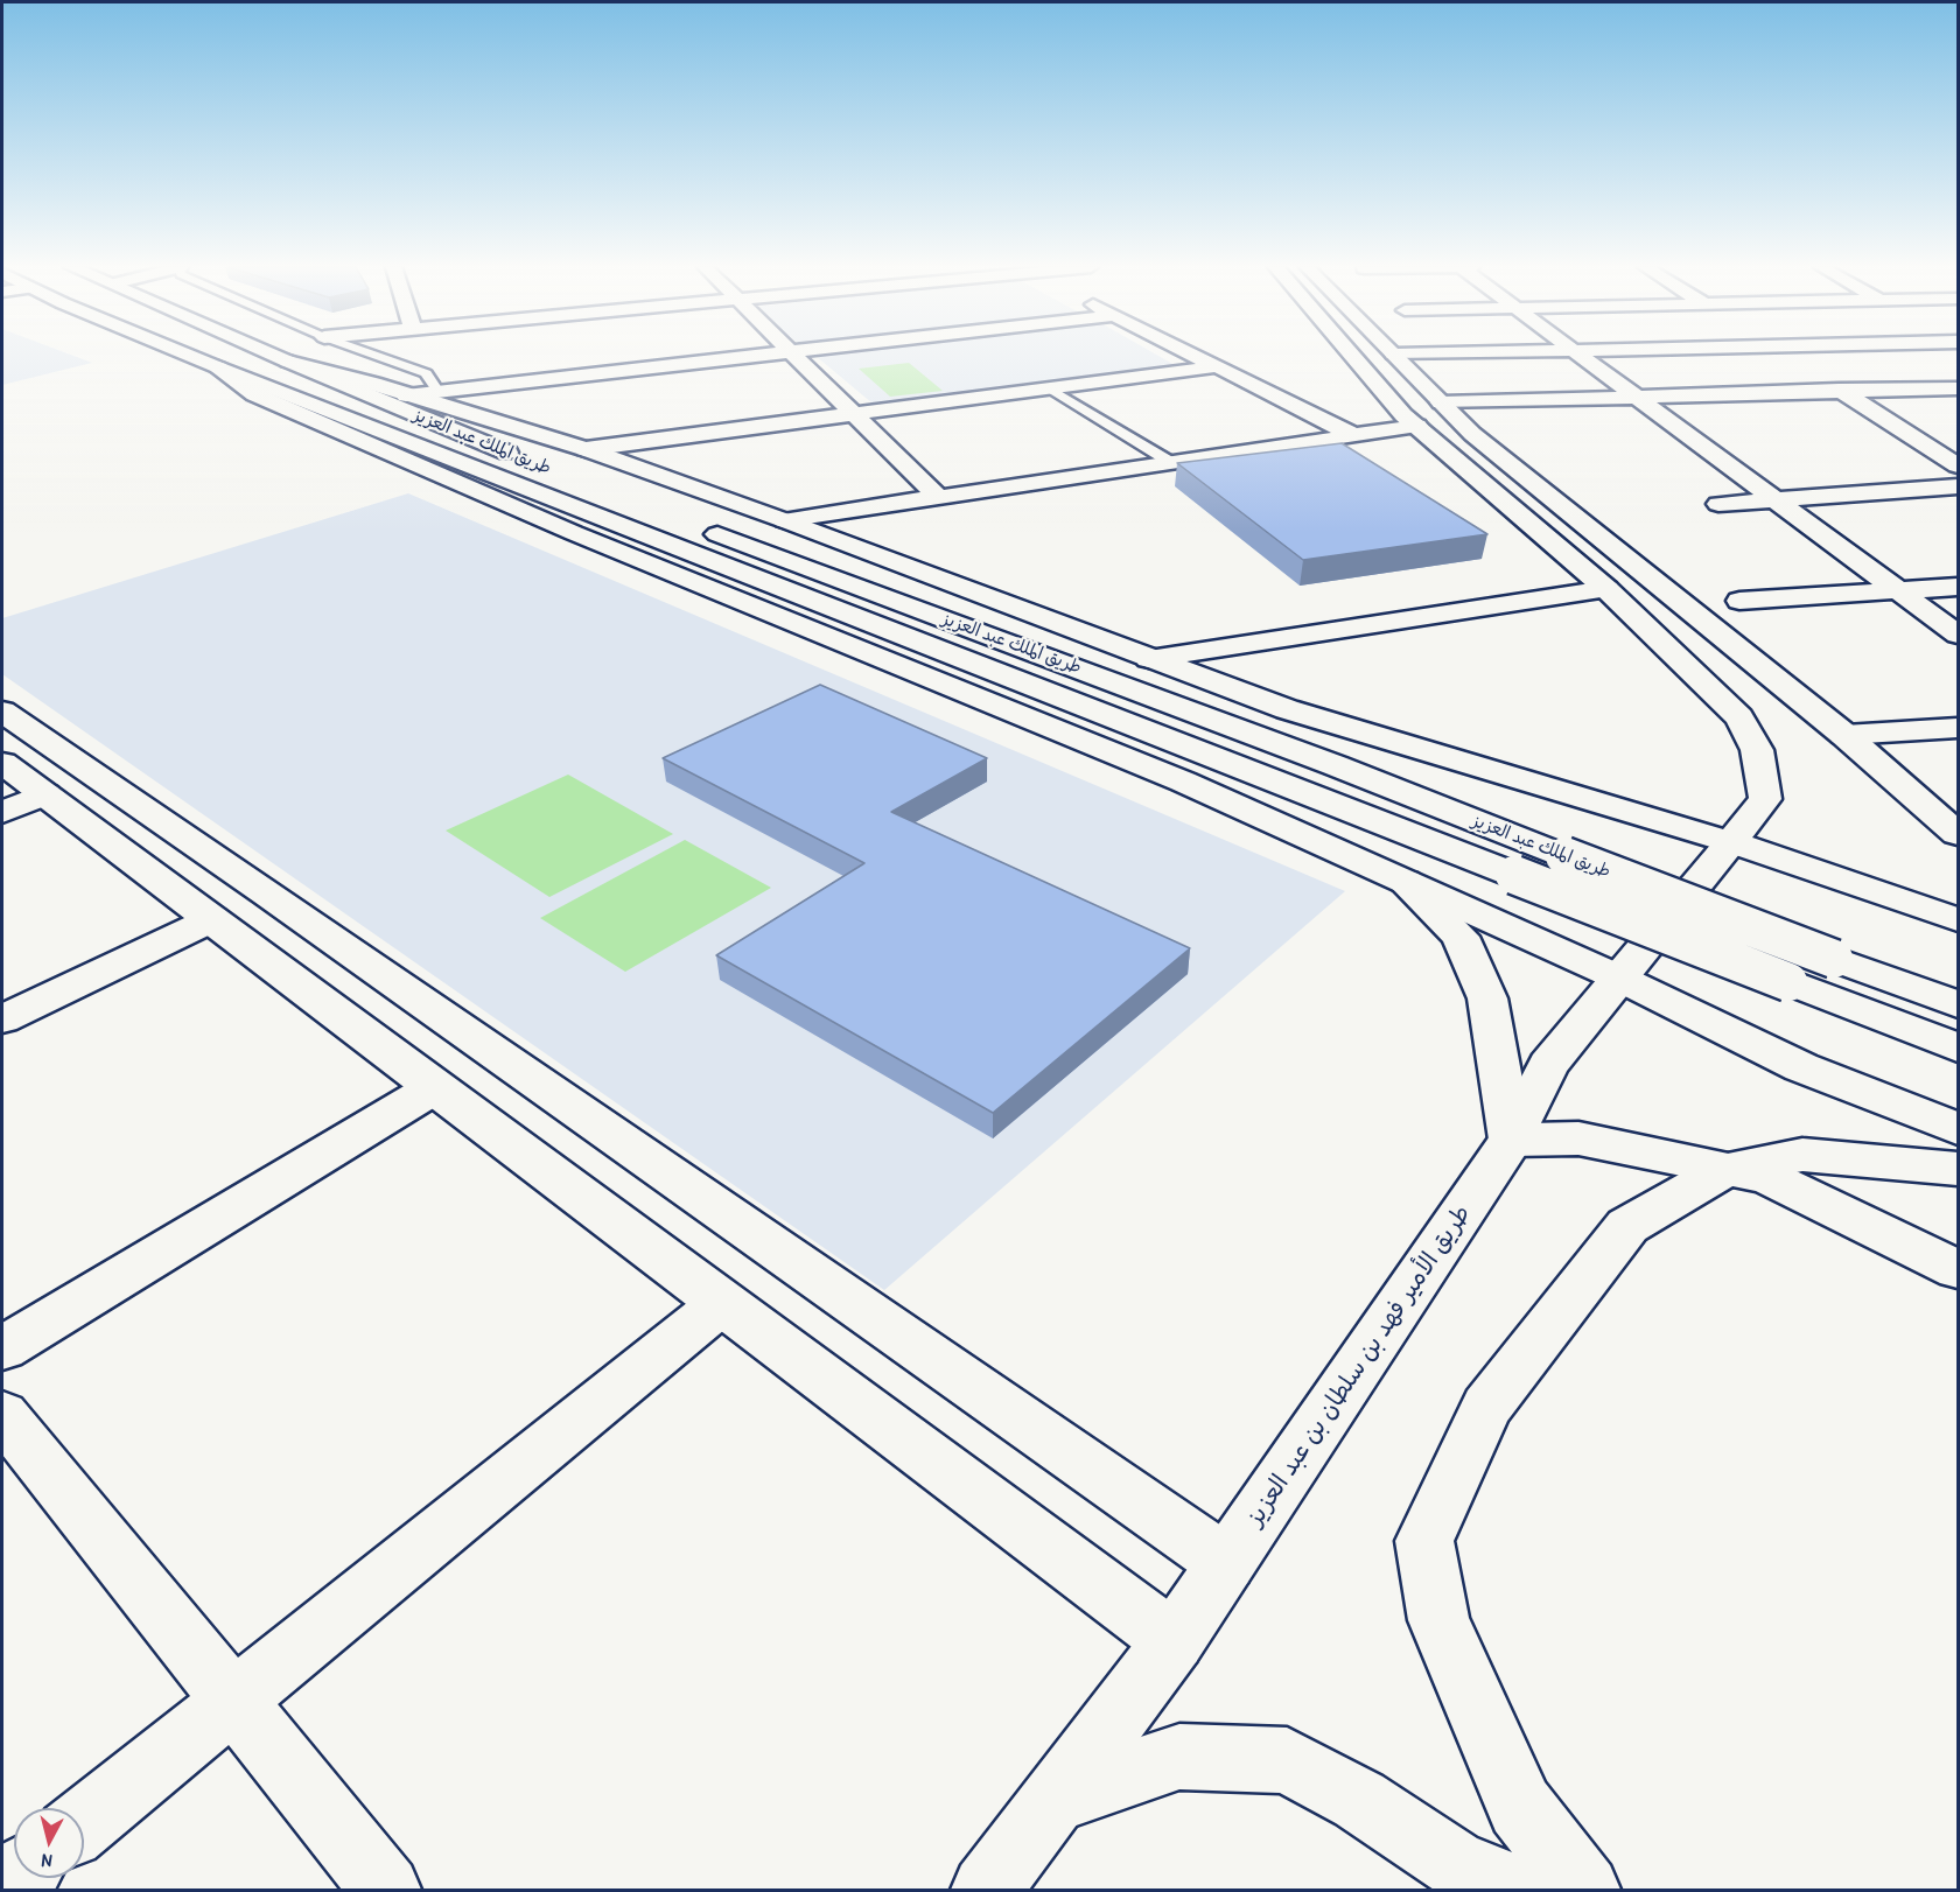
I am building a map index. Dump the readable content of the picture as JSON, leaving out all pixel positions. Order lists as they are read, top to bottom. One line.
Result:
{"streets":{"street":["طريق الملك عبد العزيز","طريق الأمير فهد بن سلطان بن عبد العزيز"]},"north":"bottom"}
